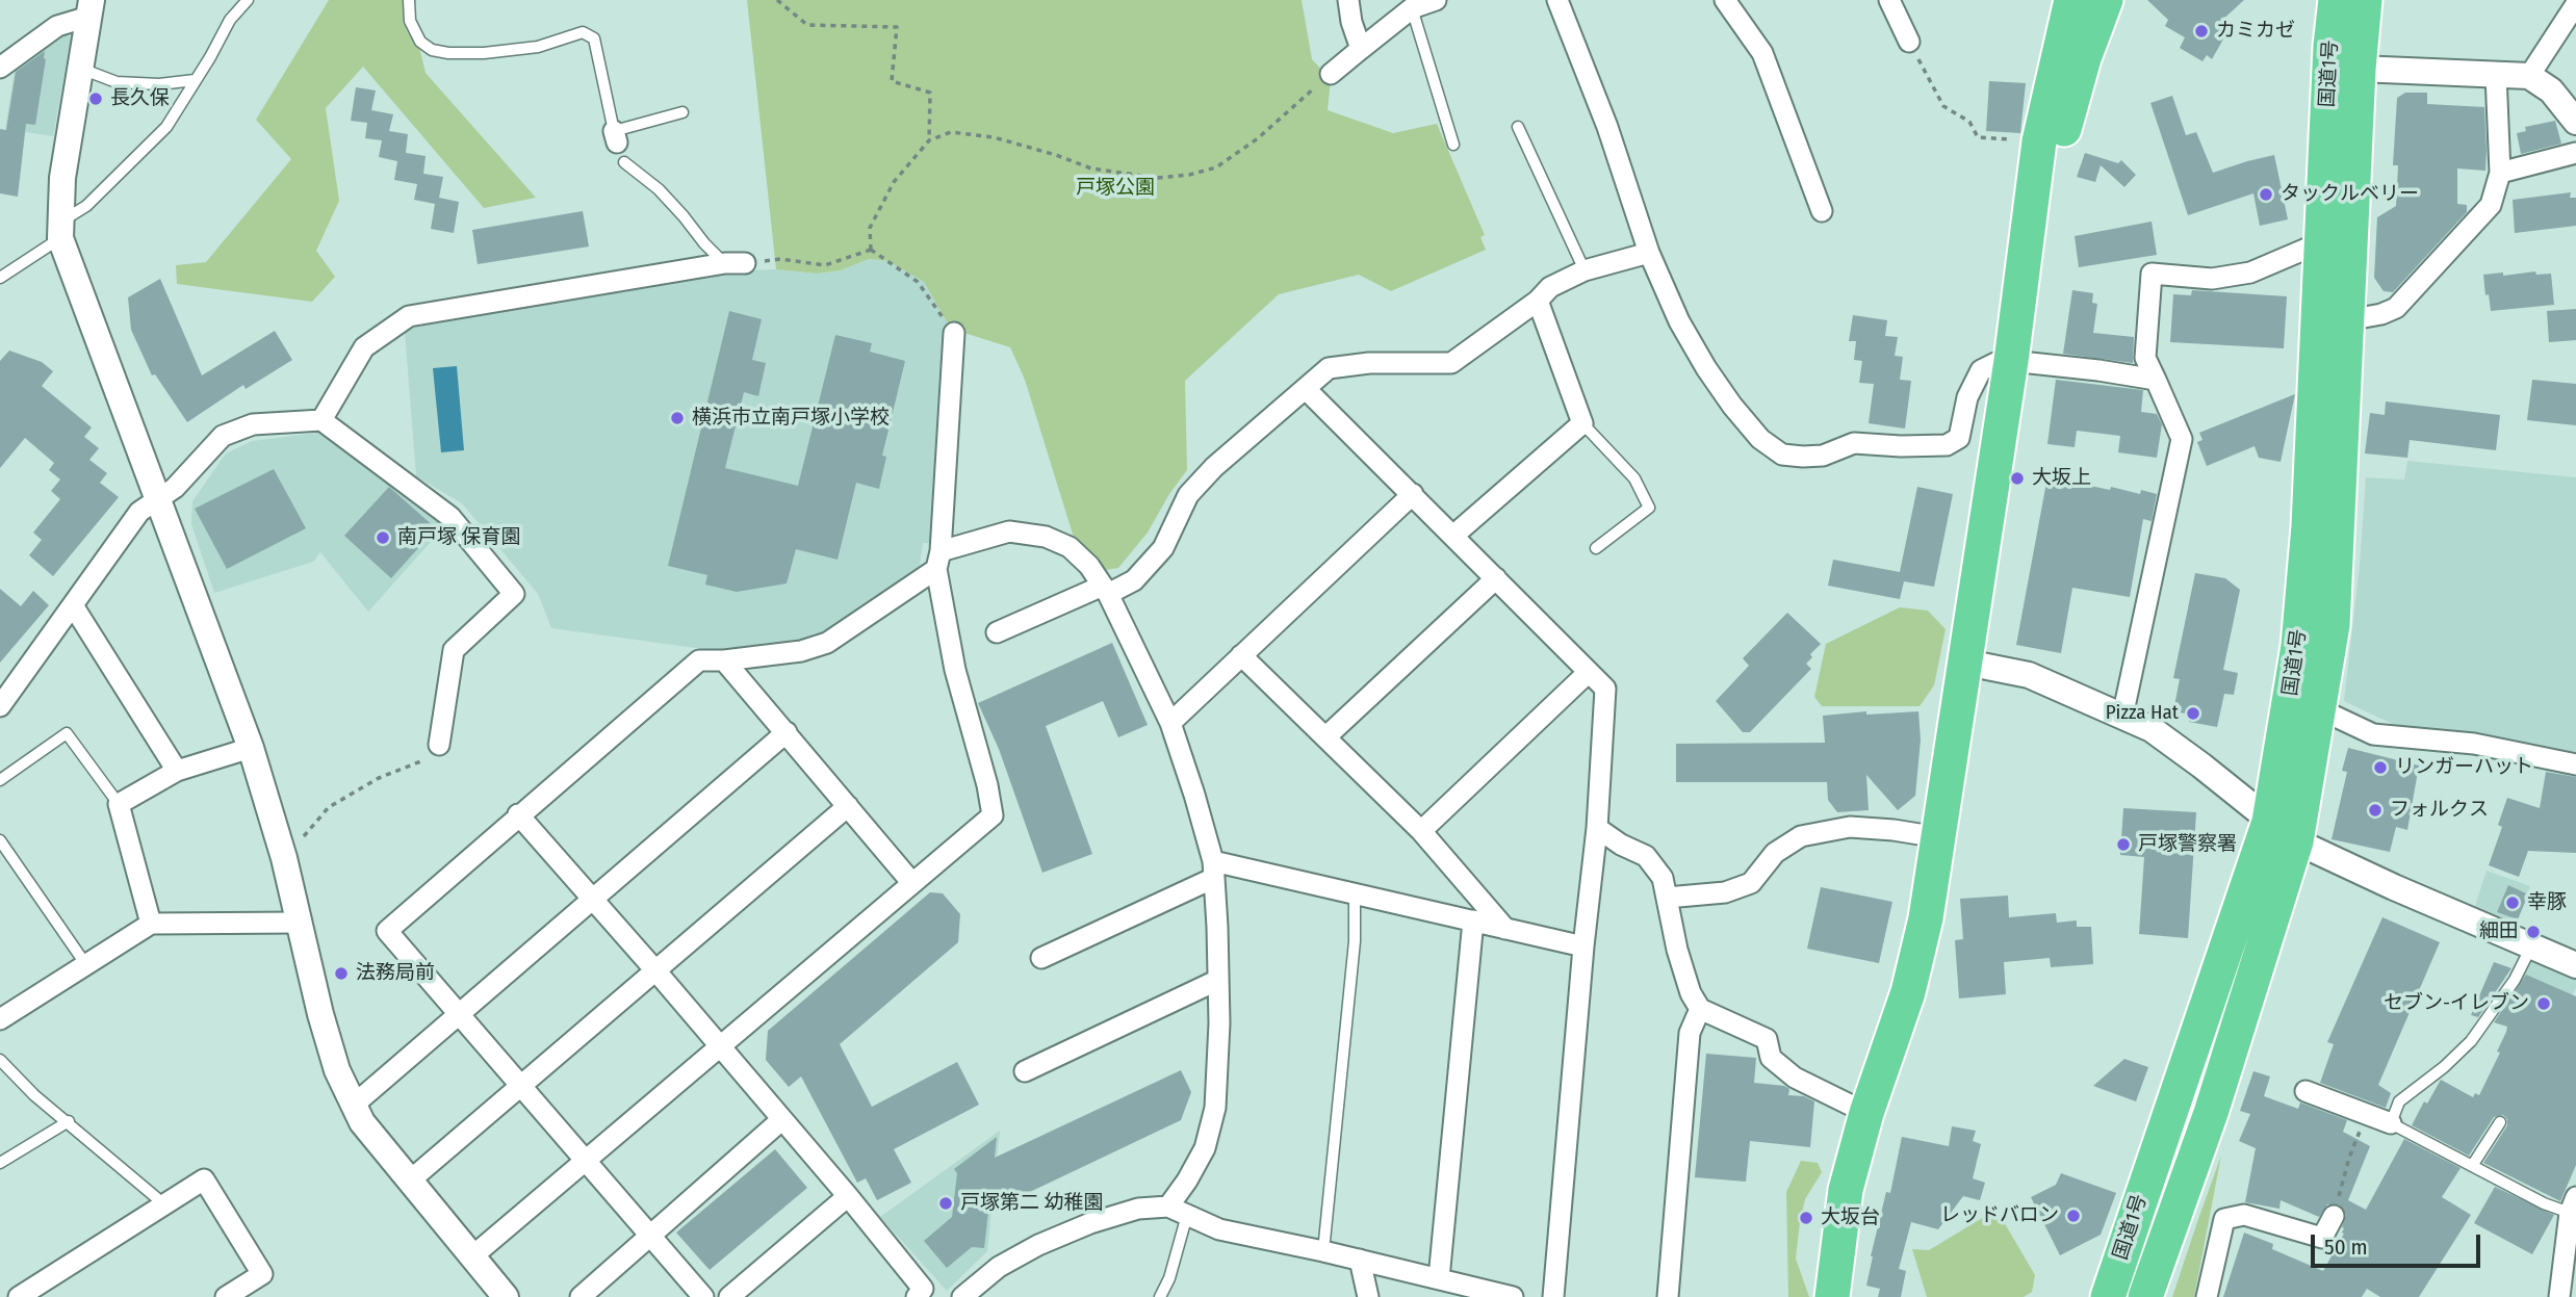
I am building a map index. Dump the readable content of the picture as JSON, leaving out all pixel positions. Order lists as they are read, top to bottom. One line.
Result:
{"streets":{"highway":["国道1号"]},"parks":["戸塚公園"],"places":["カミカゼ","長久保","タックルベリー","横浜市立南戸塚小学校","大坂上","南戸塚 保育園","Pizza Hat","リンガーハット","フォルクス","戸塚警察署","幸豚","細田","法務局前","セブン-イレブン","戸塚第二 幼稚園","レッドバロン","大坂台"],"scale_bar":"50 m"}
